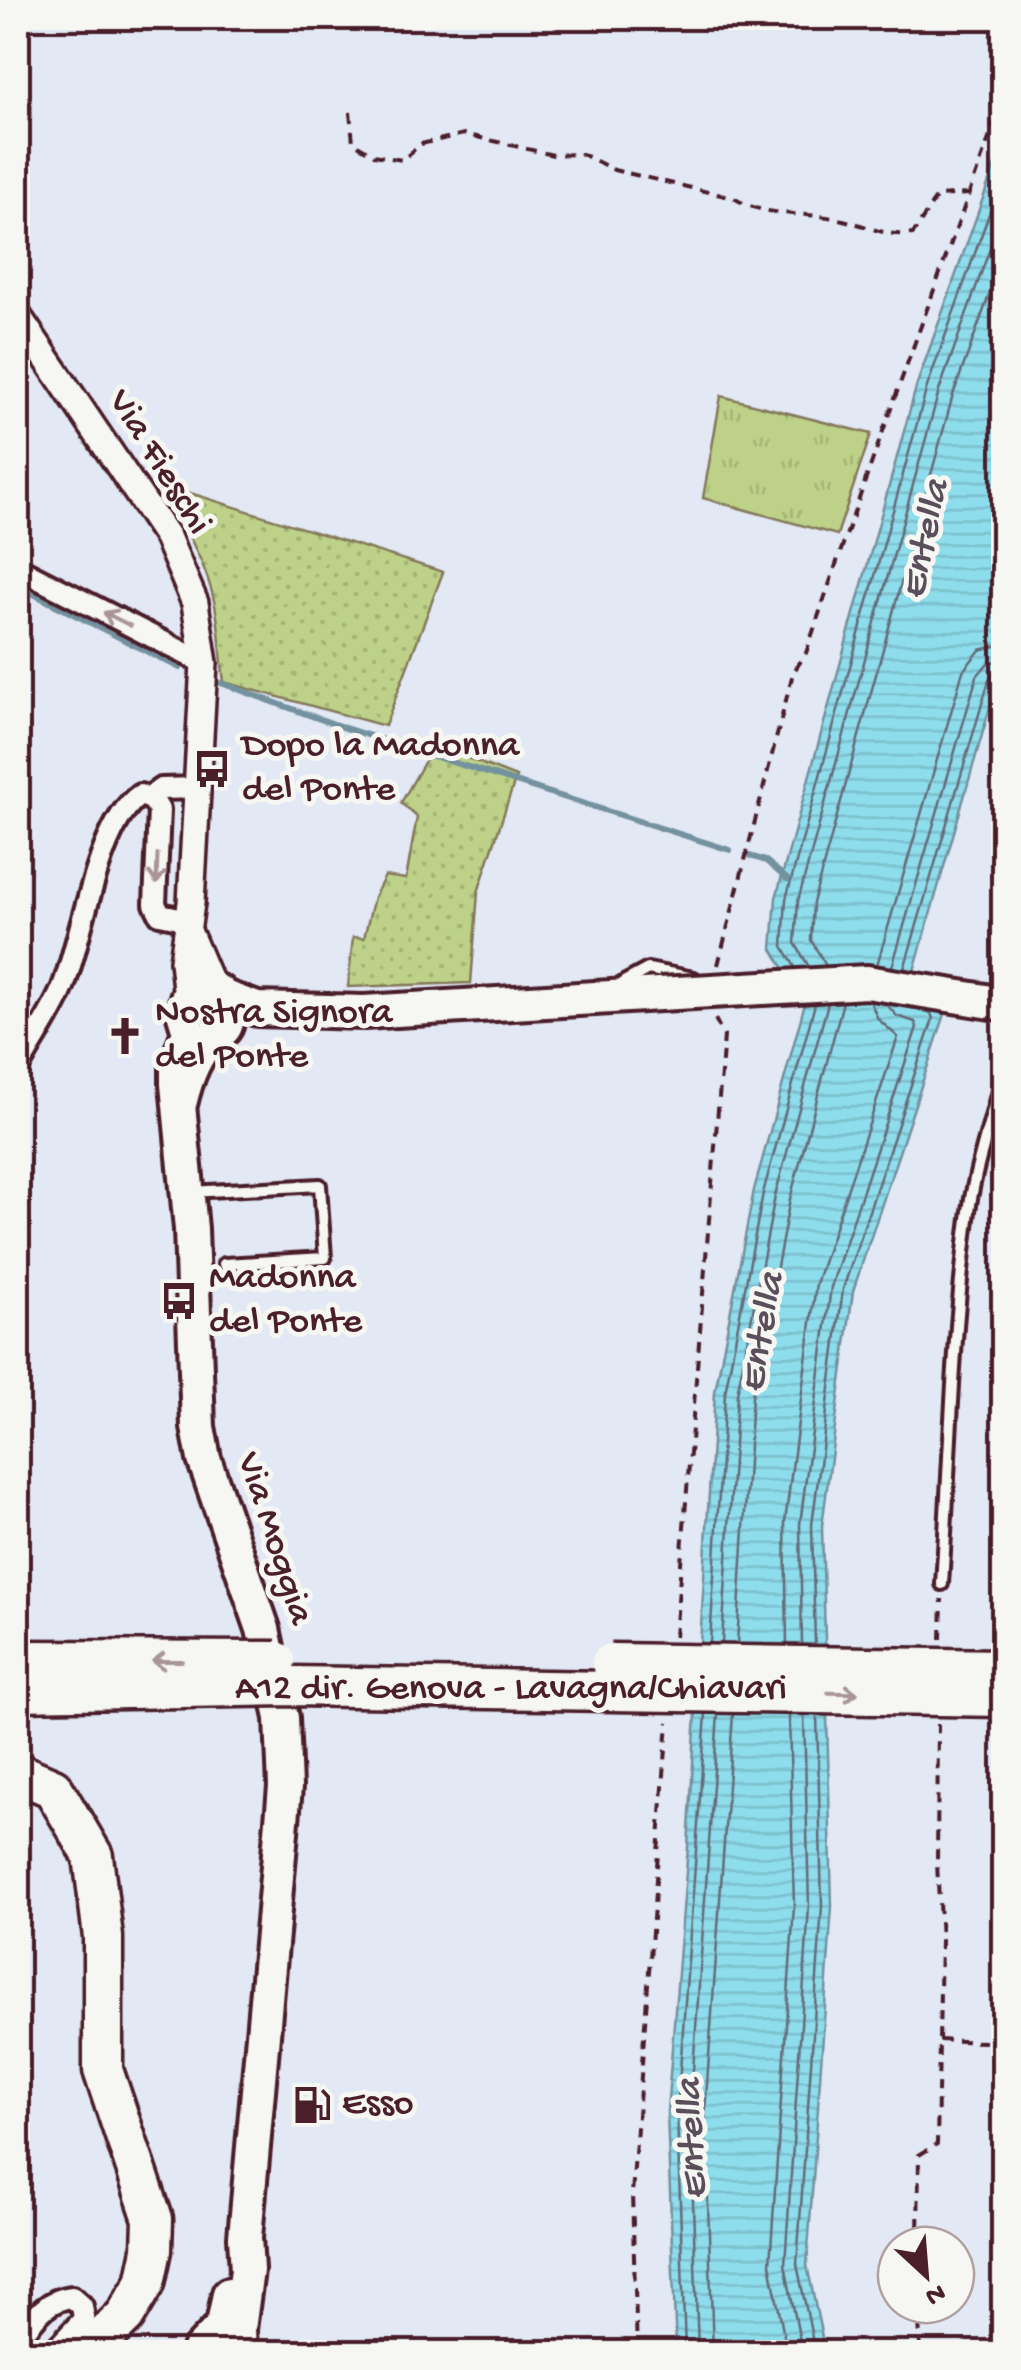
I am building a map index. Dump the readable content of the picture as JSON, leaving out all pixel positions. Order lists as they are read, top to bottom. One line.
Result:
{"streets":{"highway":["A12 dir. Genova - Lavagna/Chiavari"],"main road":["Via Moggia"],"street":["Via Fieschi"]},"crossings":[["Via Fieschi","Via Moggia"]],"water":["Entella"],"places":{"bus stop":["Dopo la Madonna del Ponte","Madonna del Ponte"],"church":["Nostra Signora del Ponte"],"fuel station":["Esso"]},"north":"bottom right"}
